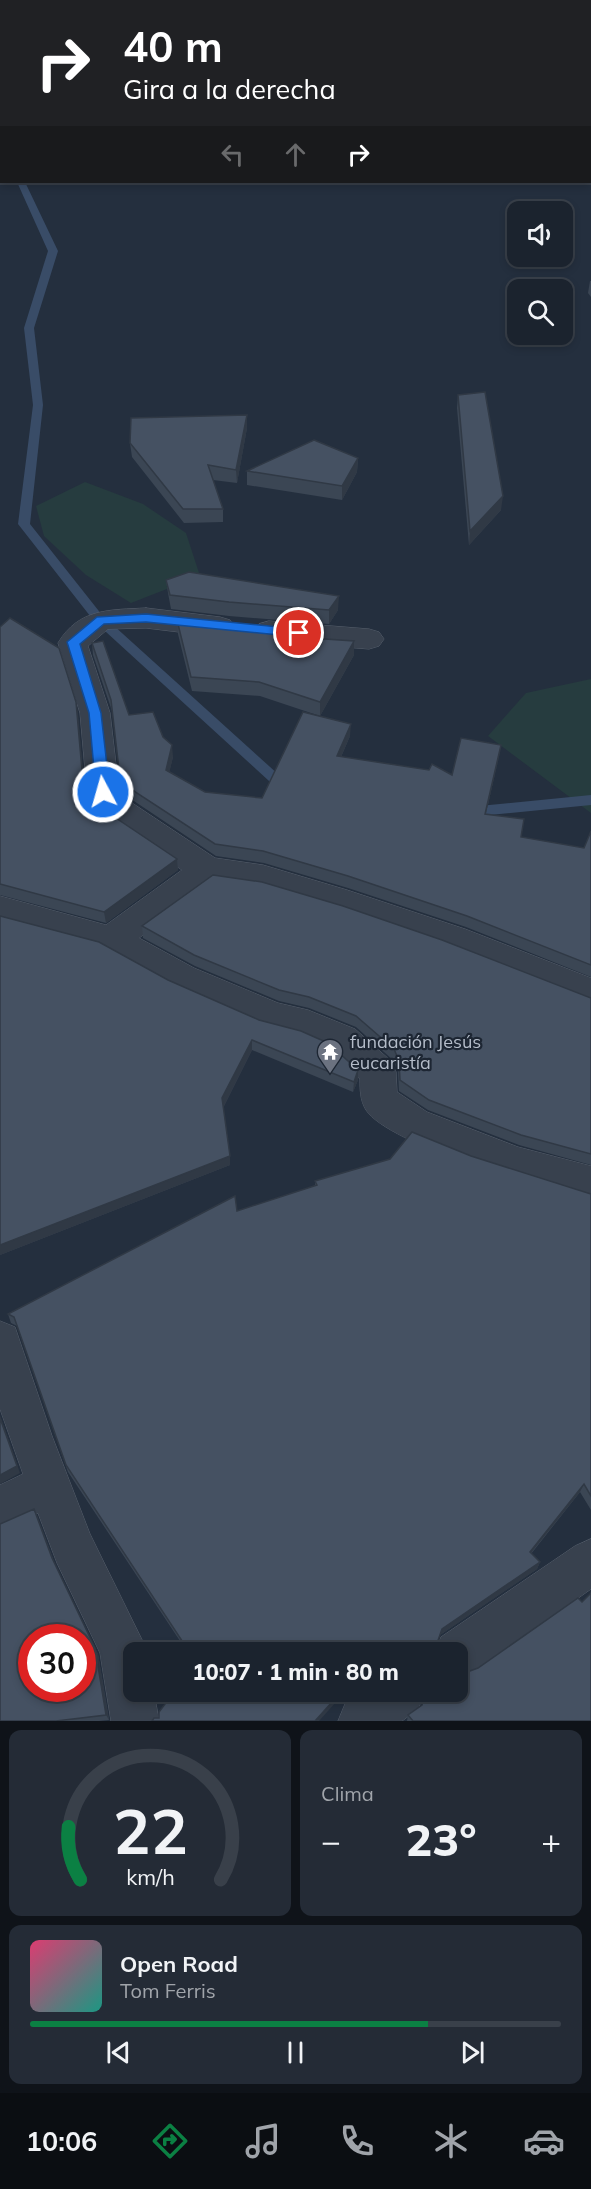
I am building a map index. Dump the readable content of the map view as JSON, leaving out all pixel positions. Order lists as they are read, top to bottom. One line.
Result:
{"places":{"temple":["fundación Jesús eucaristía"]},"page":{"turn":["40 m","Gira a la derecha"],"limit":"30","trip":"10:07 · 1 min · 80 m","tile":"Clima","heat":["−","23°","+"],"song":["Open Road","Tom Ferris"],"tabs":"10:06","gauge":["22","km/h"]}}
